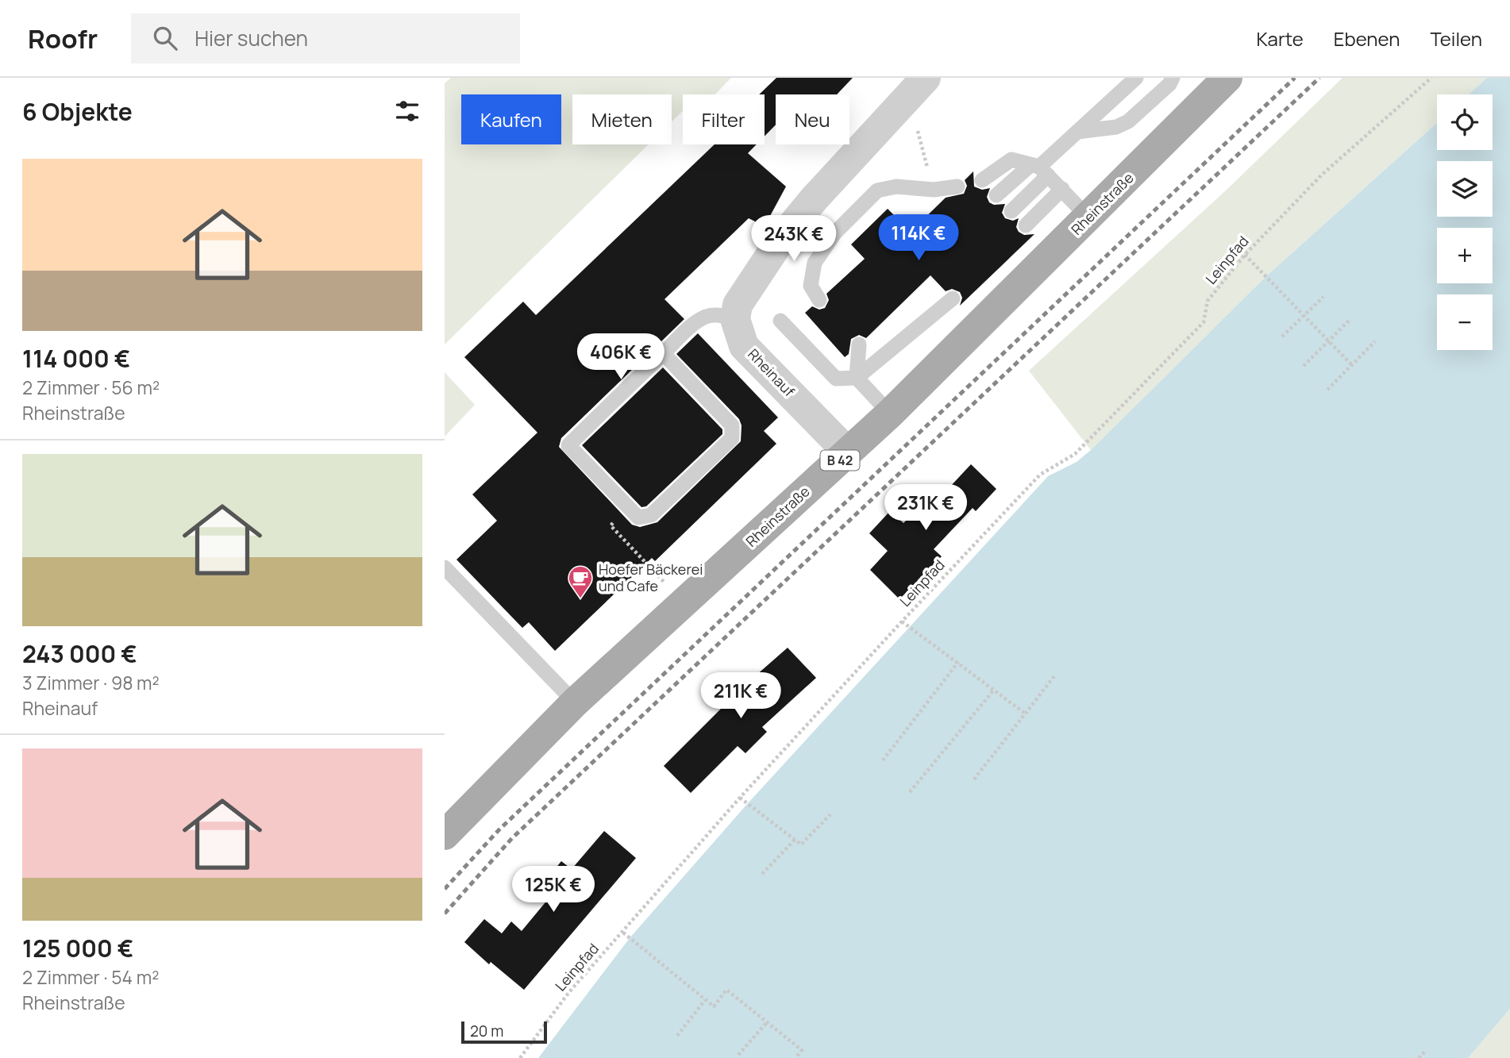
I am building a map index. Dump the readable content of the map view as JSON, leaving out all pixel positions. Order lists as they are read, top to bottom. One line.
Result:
{"streets":{"main road":["Rheinstraße","B 42"],"street":["Rheinauf"],"path":["Leinpfad"]},"crossings":[["Rheinstraße","Rheinauf"]],"places":{"cafe":["Hoefer Bäckerei und Cafe"]},"scale_bar":"20 m","page":{"header":"Roofr","search":"Hier suchen","nav":["Karte","Ebenen","Teilen"],"heading":"6 Objekte","map_buttons":["+","−"],"chip":["Kaufen","Mieten","Filter","Neu"],"list":[{"name":"114 000 €","note":"2 Zimmer · 56 m² · Rheinstraße"},{"name":"243 000 €","note":"3 Zimmer · 98 m² · Rheinauf"},{"name":"125 000 €","note":"2 Zimmer · 54 m² · Rheinstraße"}],"price":["114K €","243K €","406K €","231K €","211K €","125K €"],"scale":"20 m"}}
